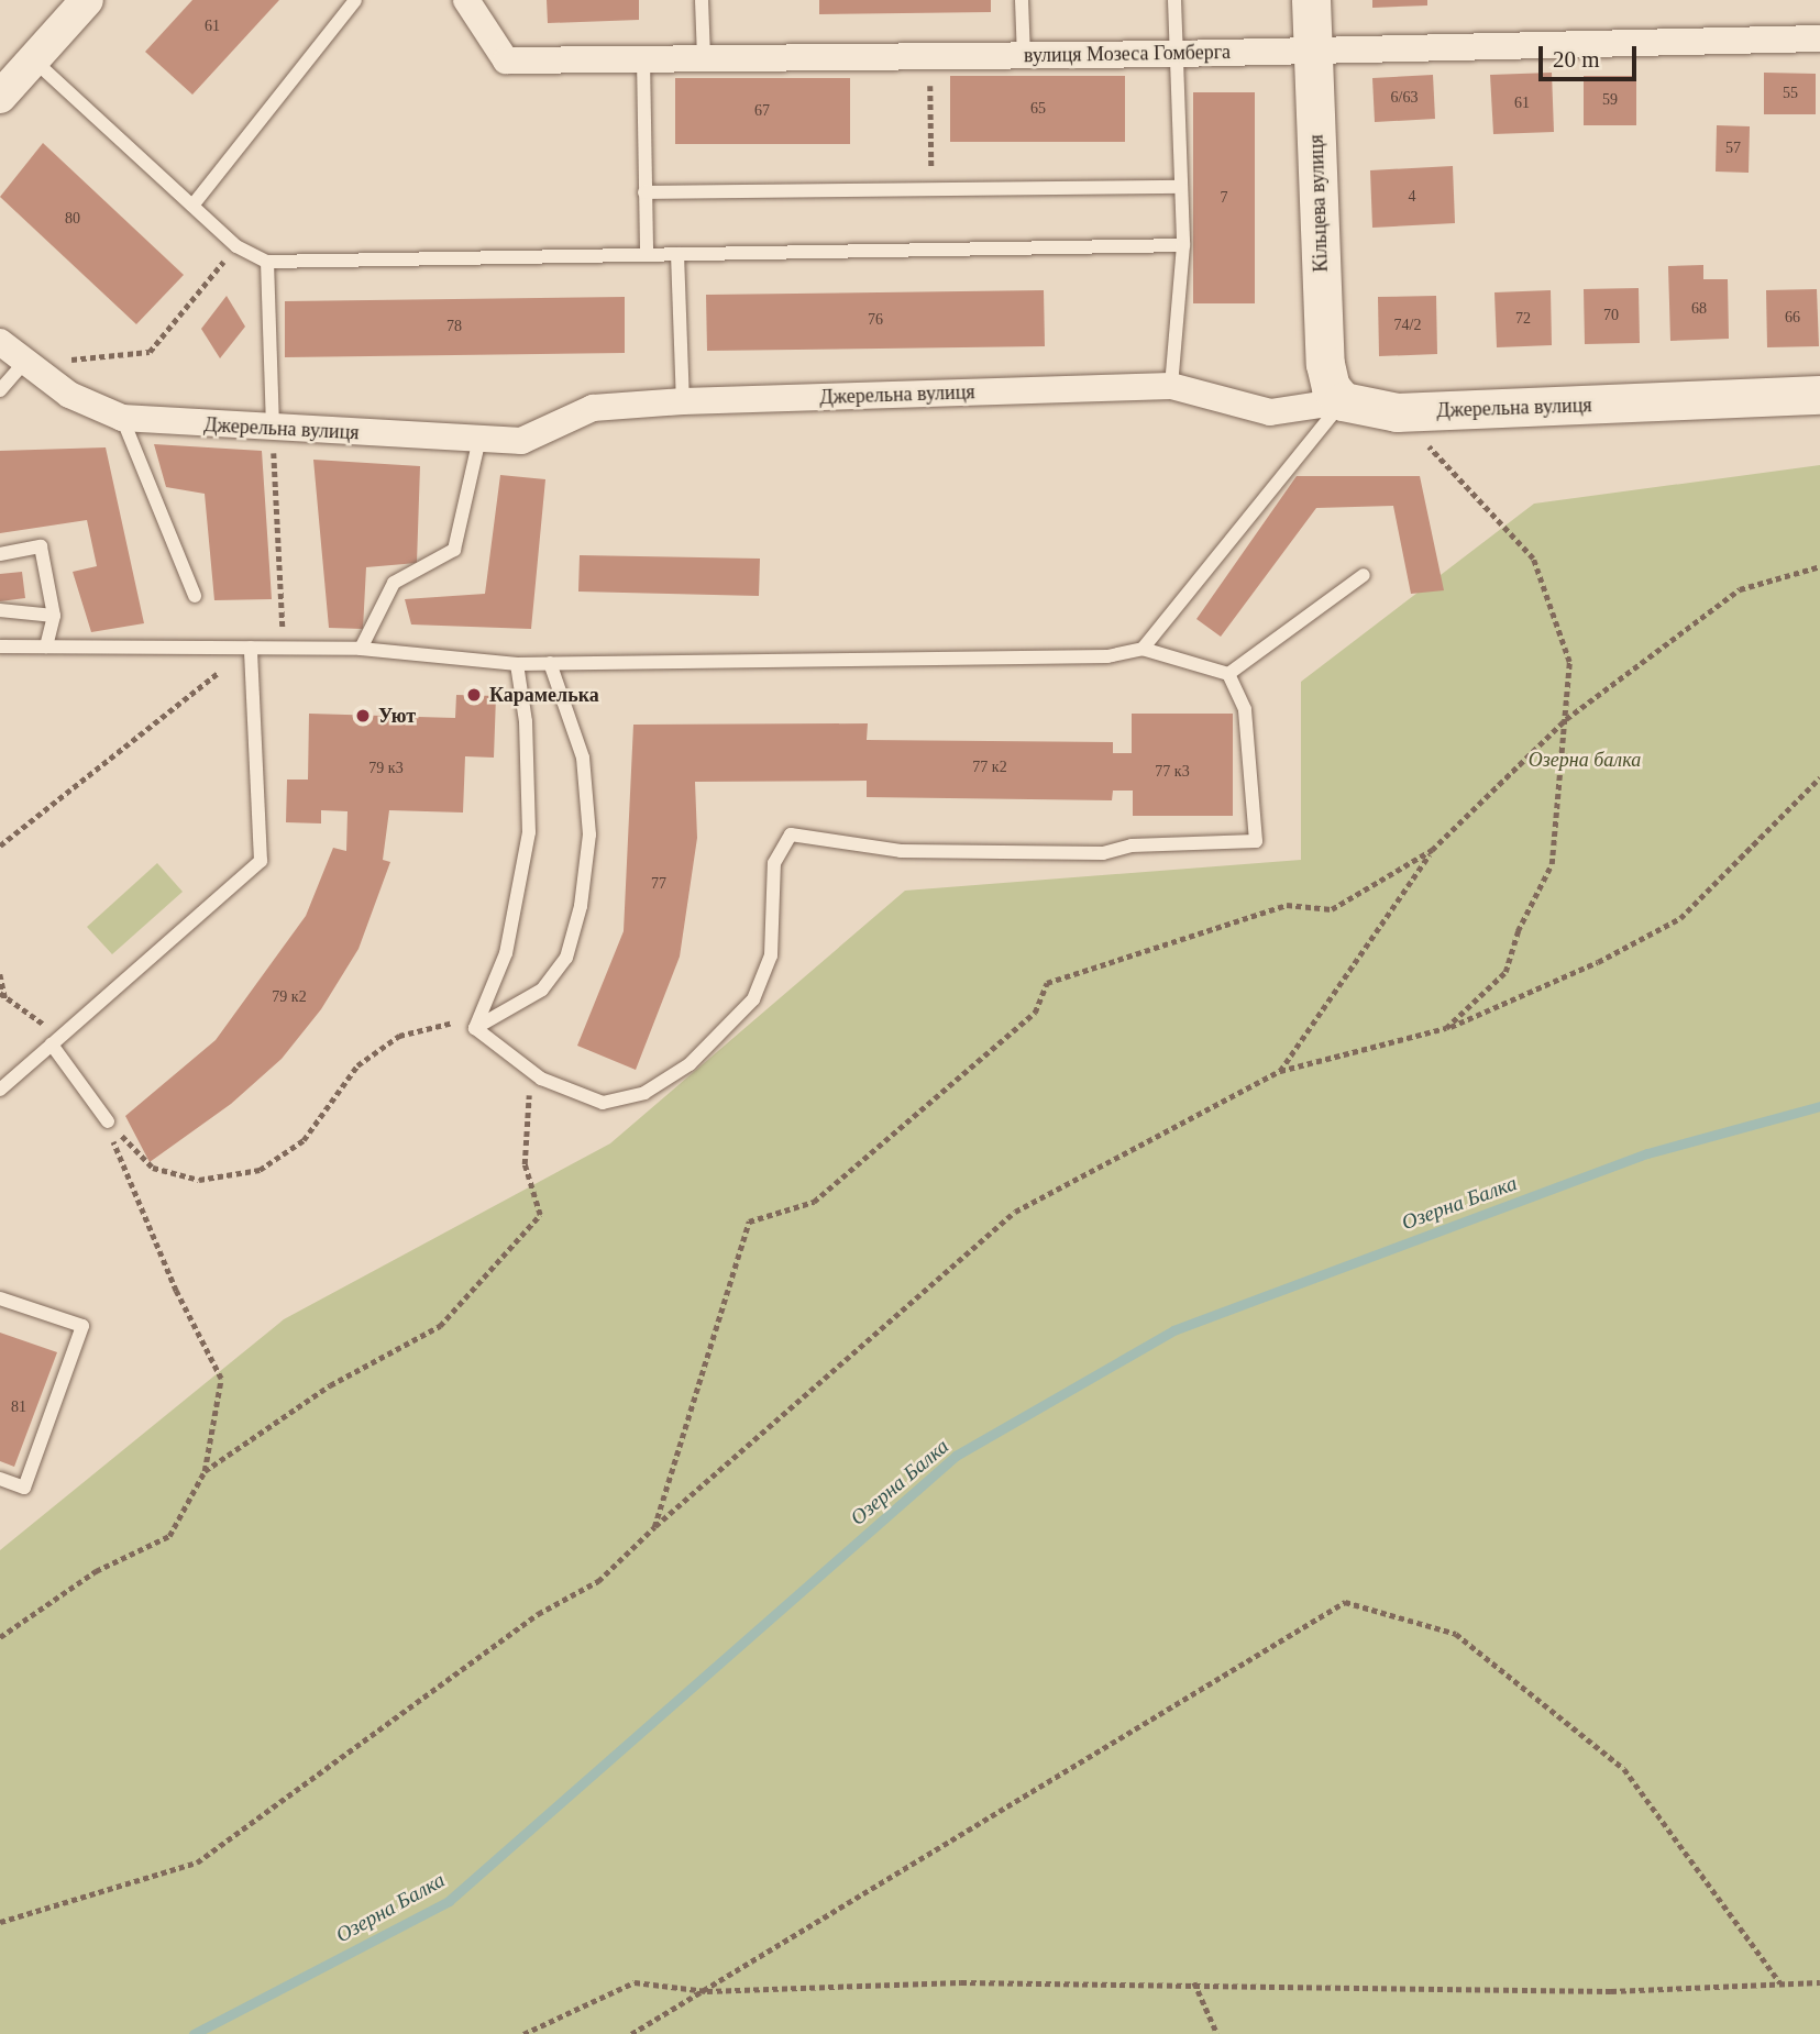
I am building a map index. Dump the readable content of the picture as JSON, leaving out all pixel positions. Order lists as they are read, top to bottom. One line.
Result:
{"streets":{"main road":["Кільцева вулиця","Джерельна вулиця"],"street":["вулиця Мозеса Гомберга"]},"crossings":[["вулиця Мозеса Гомберга","Кільцева вулиця"],["Кільцева вулиця","Джерельна вулиця"]],"water":["Озерна Балка"],"parks":["Озерна балка"],"places":["Карамелька","Уют"],"house_numbers":["61","55","6/63","59","61","65","67","57","4","7","80","68","70","66","72","76","74/2","78","77 к2","79 к3","77 к3","77","79 к2","81"],"scale_bar":"20 m"}
